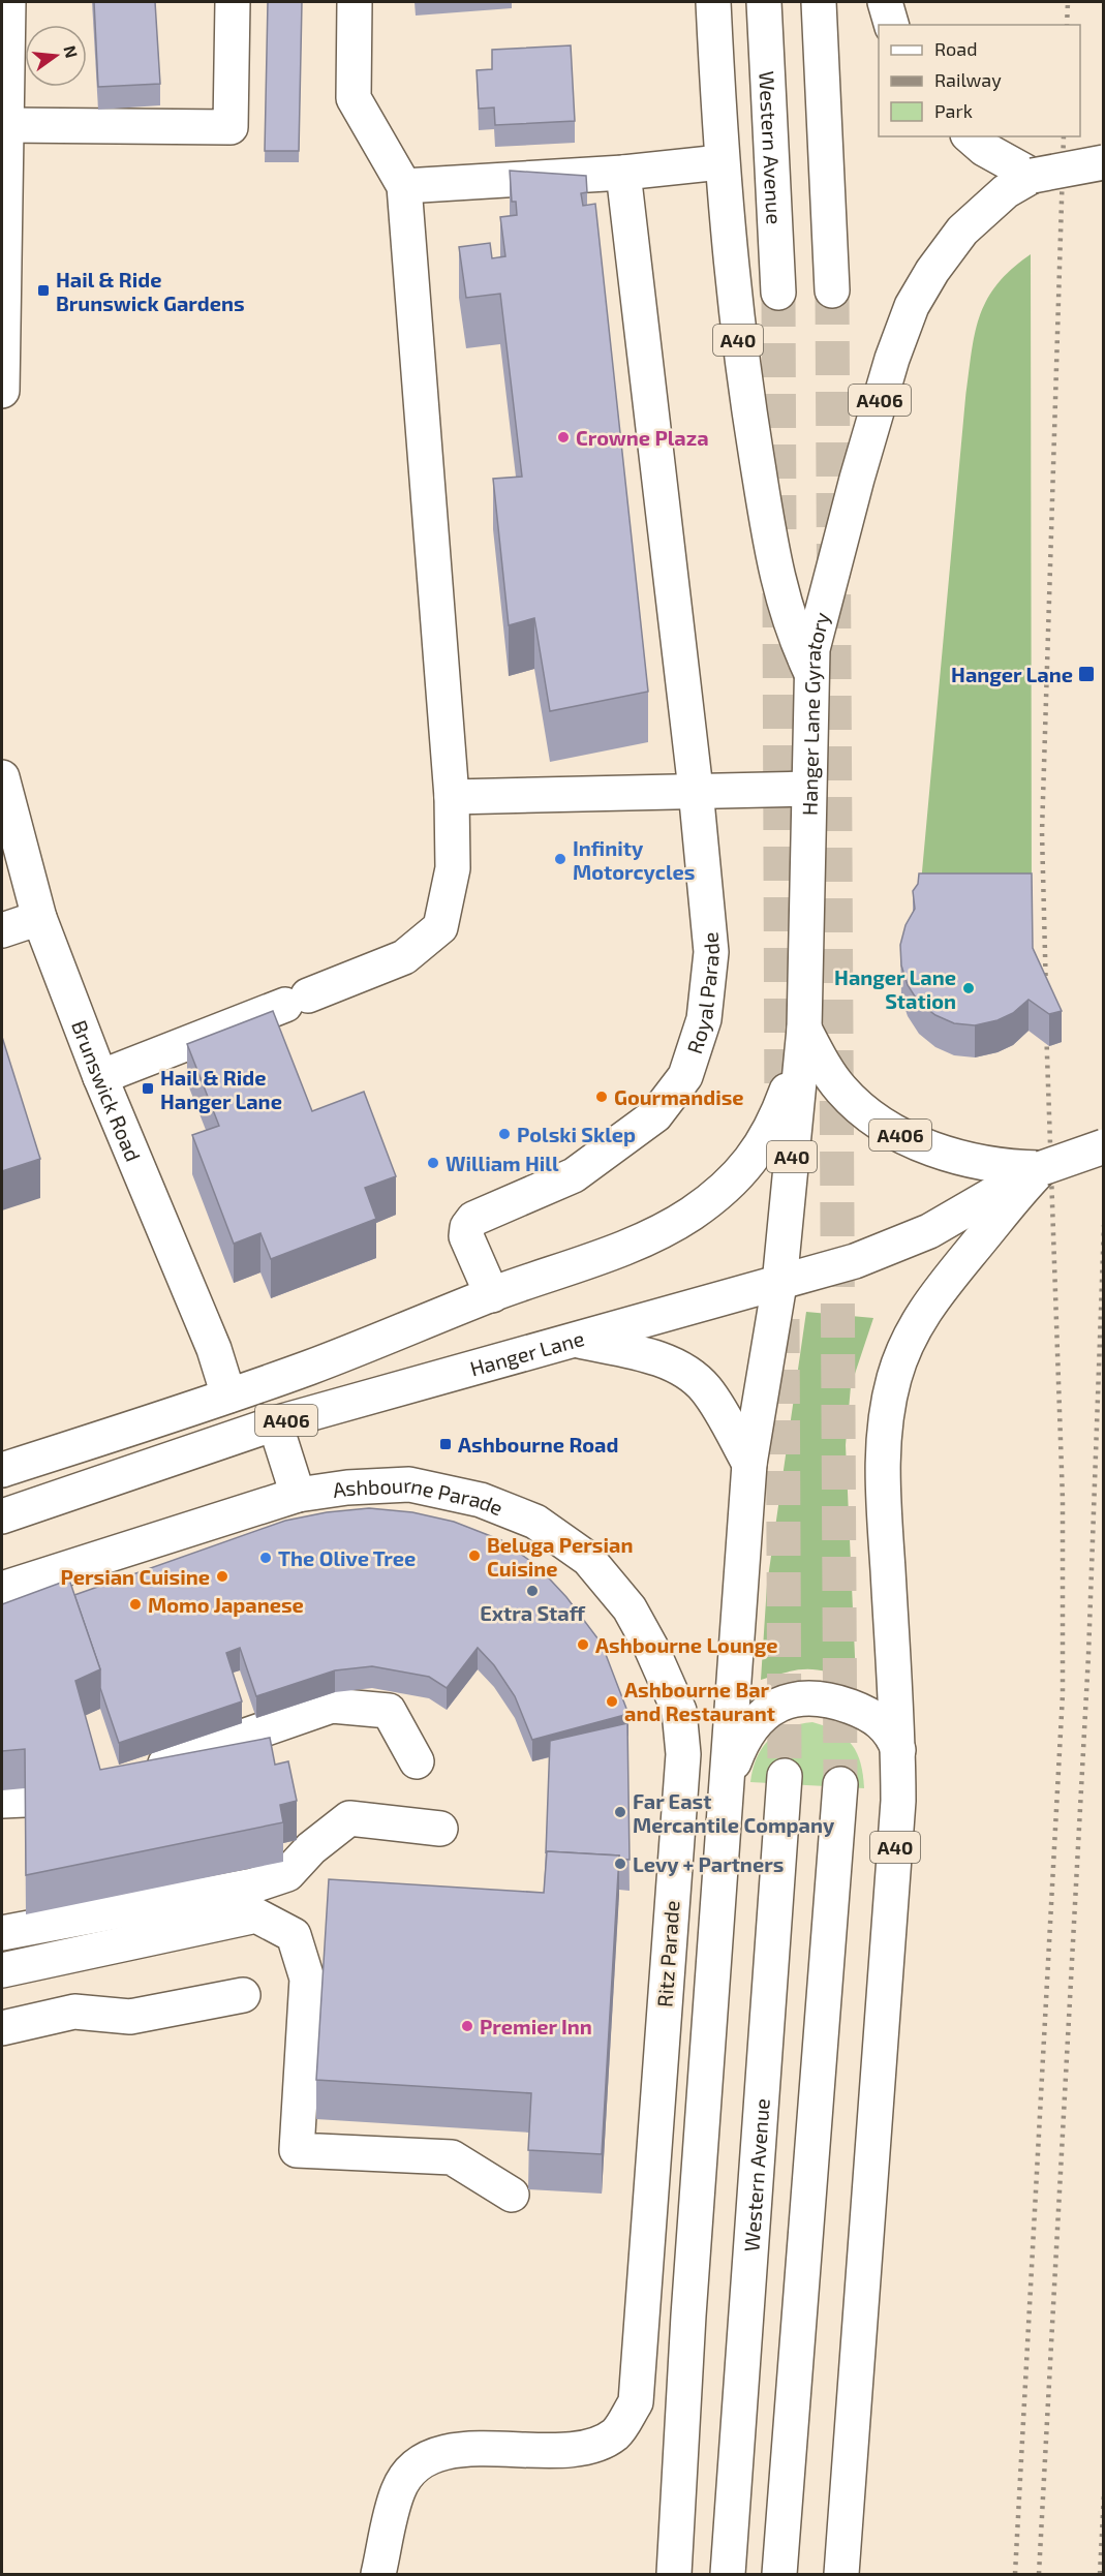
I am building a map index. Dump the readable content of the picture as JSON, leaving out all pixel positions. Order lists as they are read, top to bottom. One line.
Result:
{"streets":{"main road":["Western Avenue","A40","A406","Hanger Lane Gyratory","Royal Parade","Brunswick Road","Hanger Lane","Ashbourne Parade","Ritz Parade"]},"crossings":[["A40","A406"],["A40","Hanger Lane Gyratory"],["A40","Hanger Lane"],["A406","Hanger Lane Gyratory"],["A406","Royal Parade"],["A406","Brunswick Road"],["A406","Hanger Lane"],["Hanger Lane Gyratory","Hanger Lane"],["Ashbourne Parade","Ritz Parade"]],"places":{"transit":["Hail & Ride Brunswick Gardens","Hanger Lane","Hail & Ride Hanger Lane","Ashbourne Road"],"other":["Crowne Plaza","Infinity Motorcycles","Hanger Lane Station","Gourmandise","Polski Sklep","William Hill","Beluga Persian Cuisine","The Olive Tree","Persian Cuisine","Extra Staff","Momo Japanese","Ashbourne Lounge","Ashbourne Bar and Restaurant","Far East Mercantile Company","Levy + Partners","Premier Inn"]},"legend":["Road","Railway","Park"],"north":"right"}
